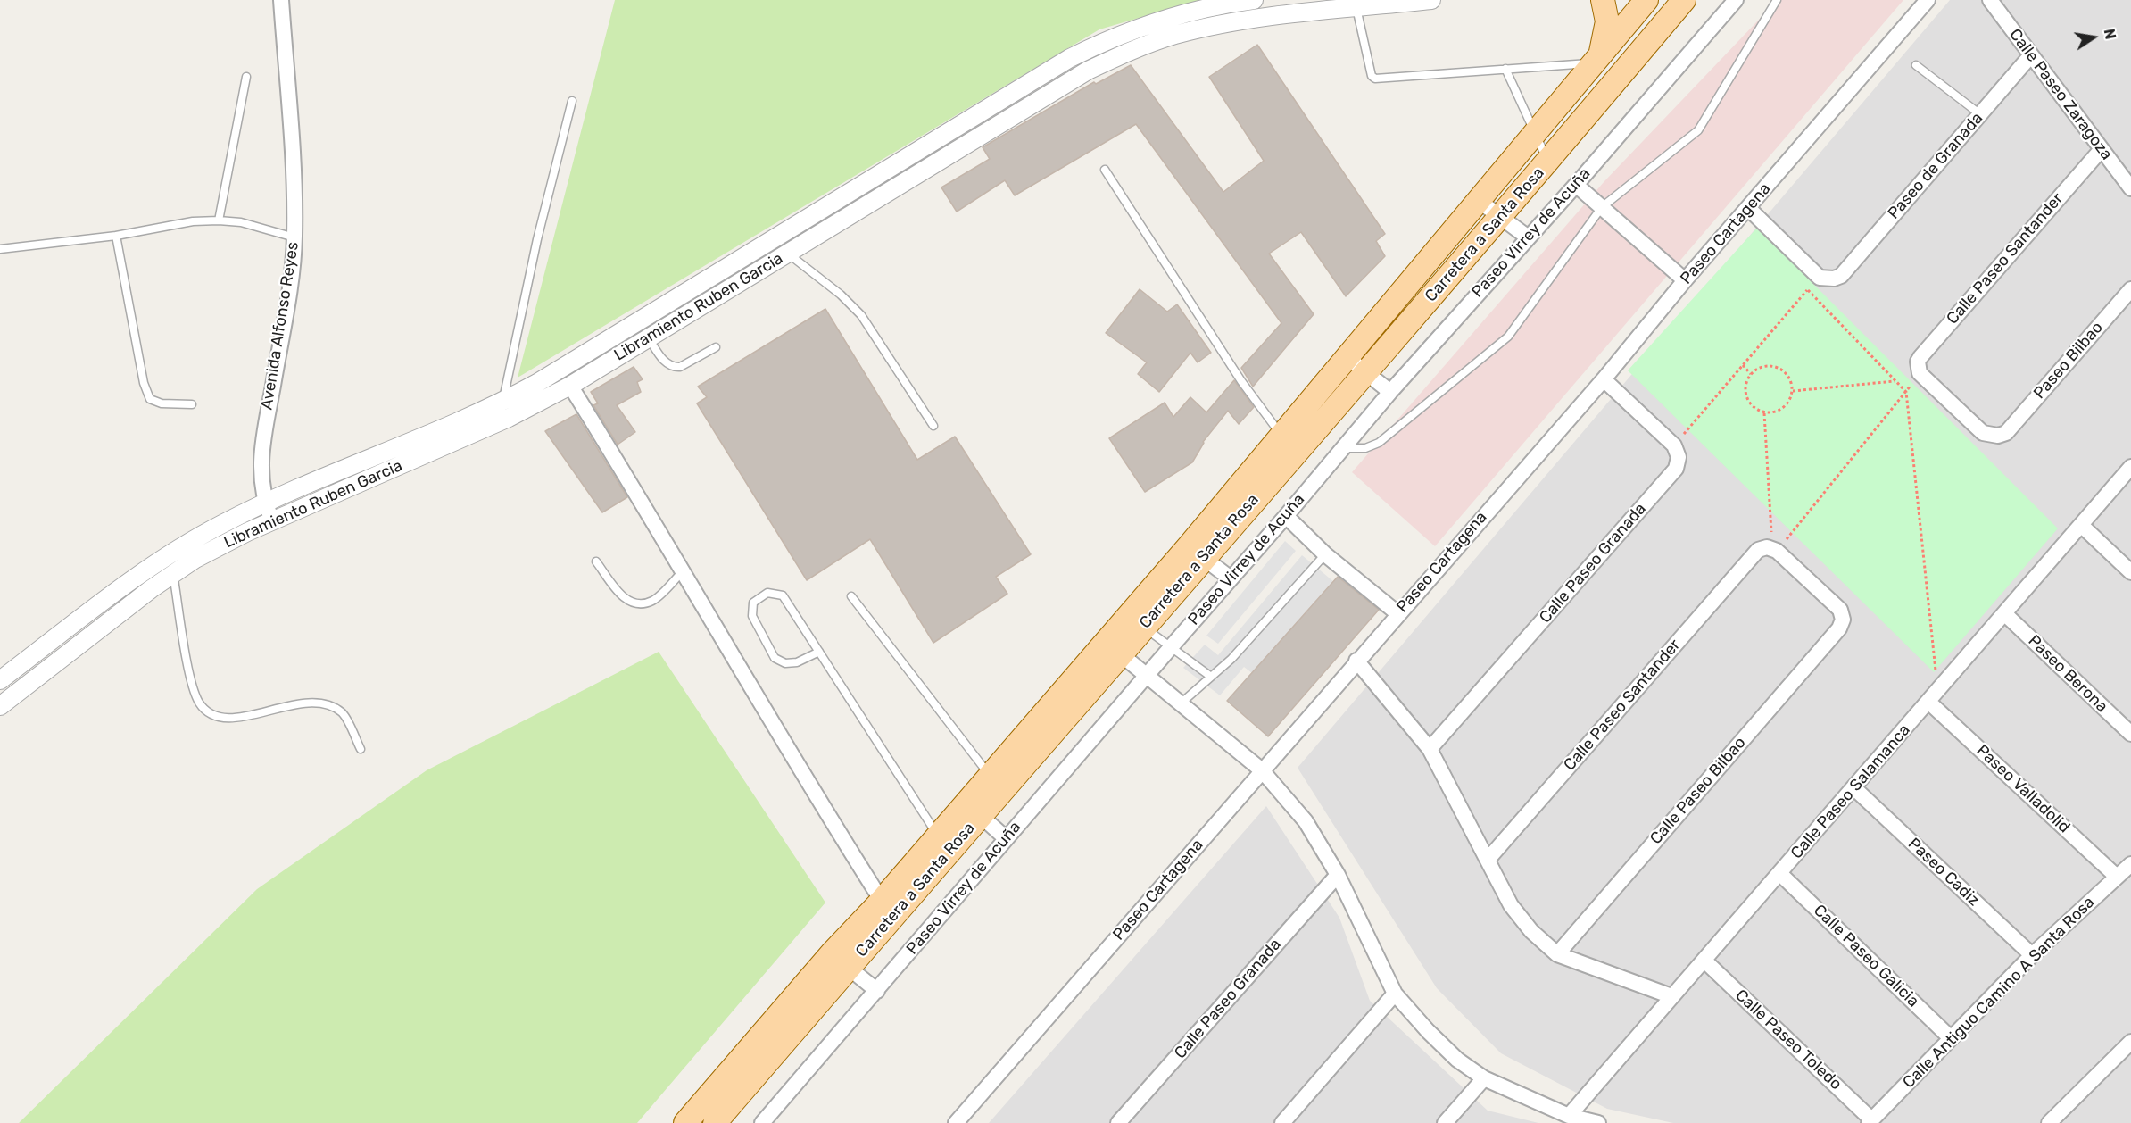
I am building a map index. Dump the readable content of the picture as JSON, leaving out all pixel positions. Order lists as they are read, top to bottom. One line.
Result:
{"streets":{"main road":["Carretera a Santa Rosa"],"street":["Calle Paseo Zaragoza","Paseo de Granada","Paseo Virrey de Acuña","Paseo Cartagena","Calle Paseo Santander","Libramiento Ruben Garcia","Avenida Alfonso Reyes","Paseo Bilbao","Calle Paseo Granada","Paseo Berona","Paseo Valladolid","Calle Paseo Bilbao","Calle Paseo Salamanca","Paseo Cadiz","Calle Paseo Galicia","Calle Antiguo Camino A Santa Rosa","Calle Paseo Toledo"]},"crossings":[["Calle Paseo Zaragoza","Paseo de Granada"],["Calle Paseo Zaragoza","Calle Paseo Santander"],["Calle Paseo Santander","Paseo Bilbao"],["Calle Paseo Santander","Calle Paseo Bilbao"],["Libramiento Ruben Garcia","Avenida Alfonso Reyes"],["Paseo Berona","Calle Paseo Salamanca"],["Paseo Valladolid","Calle Paseo Salamanca"],["Paseo Valladolid","Calle Antiguo Camino A Santa Rosa"],["Calle Paseo Salamanca","Paseo Cadiz"],["Calle Paseo Salamanca","Calle Paseo Galicia"],["Calle Paseo Salamanca","Calle Paseo Toledo"],["Paseo Cadiz","Calle Antiguo Camino A Santa Rosa"],["Calle Paseo Galicia","Calle Antiguo Camino A Santa Rosa"],["Calle Antiguo Camino A Santa Rosa","Calle Paseo Toledo"]],"north":"right"}
